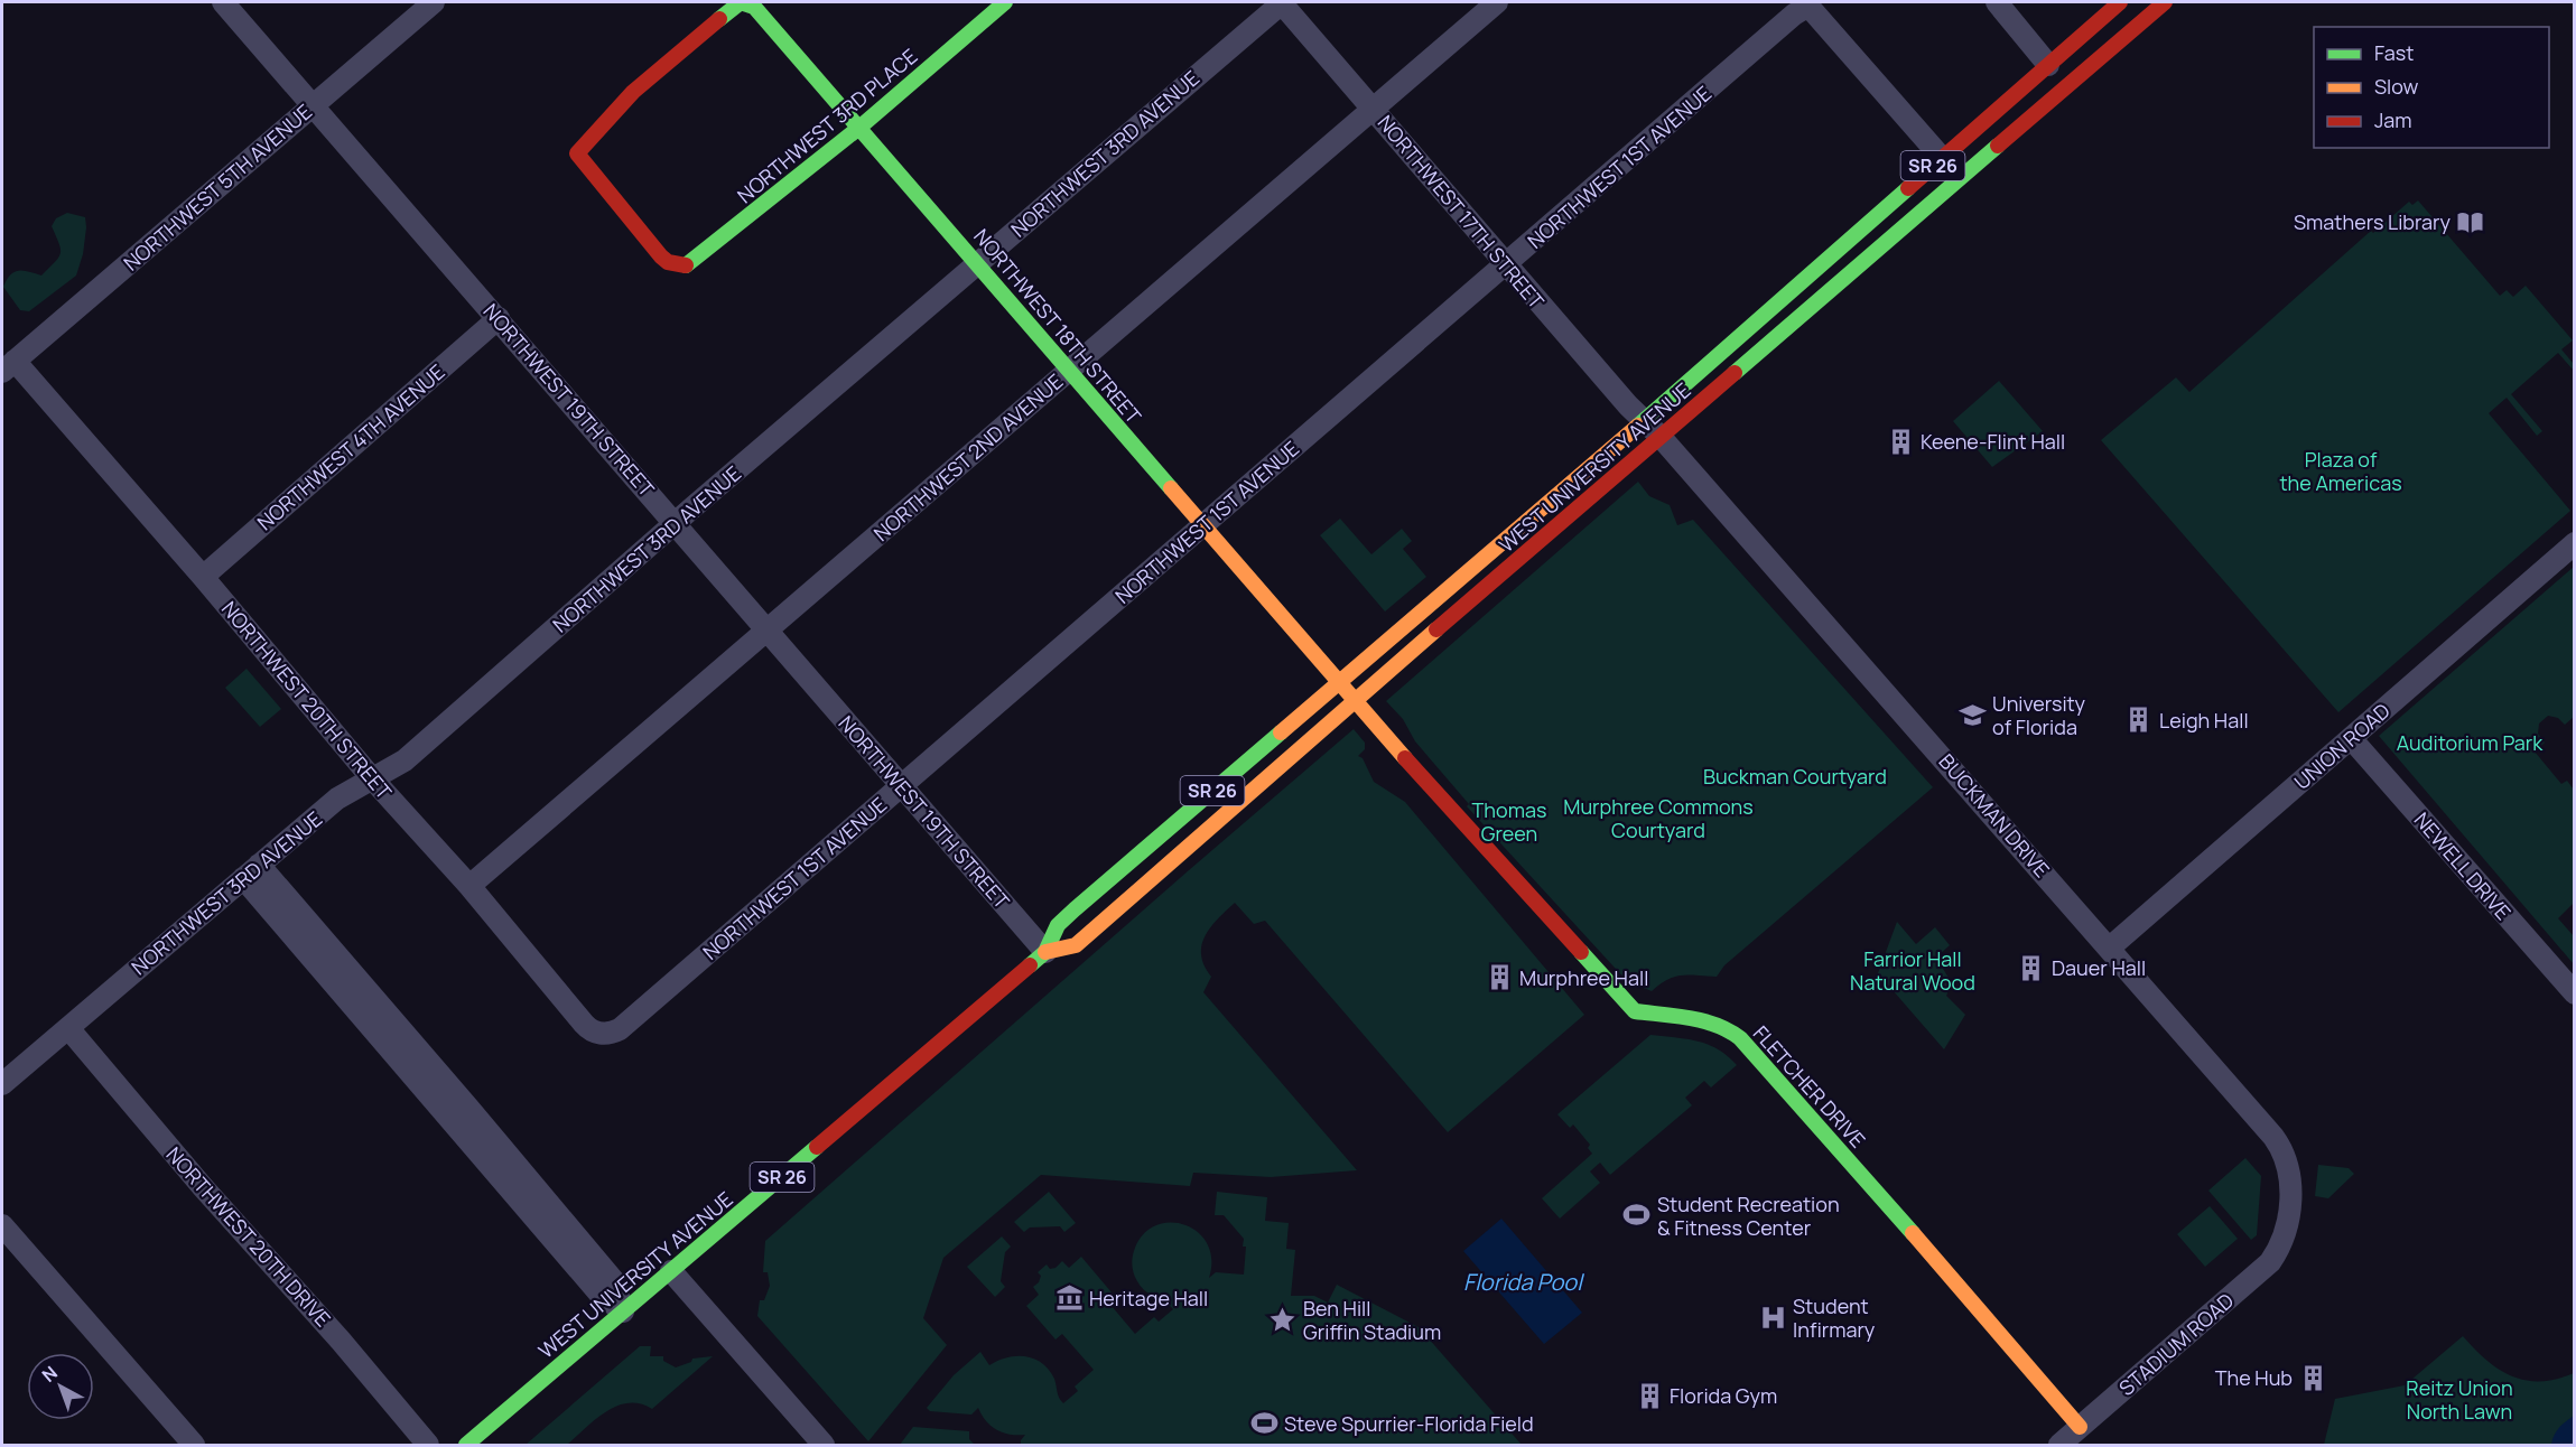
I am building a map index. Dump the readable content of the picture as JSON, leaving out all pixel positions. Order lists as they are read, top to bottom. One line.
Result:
{"streets":{"main road":["NORTHWEST 3RD PLACE","SR 26","NORTHWEST 18TH STREET","WEST UNIVERSITY AVENUE","FLETCHER DRIVE"],"street":["NORTHWEST 3RD AVENUE","NORTHWEST 1ST AVENUE","NORTHWEST 5TH AVENUE","NORTHWEST 17TH STREET","NORTHWEST 19TH STREET","NORTHWEST 4TH AVENUE","NORTHWEST 2ND AVENUE","NORTHWEST 20TH STREET","UNION ROAD","BUCKMAN DRIVE","NEWELL DRIVE","NORTHWEST 20TH DRIVE","STADIUM ROAD"]},"crossings":[["NORTHWEST 3RD PLACE","NORTHWEST 18TH STREET"],["NORTHWEST 3RD AVENUE","NORTHWEST 17TH STREET"],["NORTHWEST 3RD AVENUE","NORTHWEST 18TH STREET"],["NORTHWEST 3RD AVENUE","NORTHWEST 19TH STREET"],["NORTHWEST 3RD AVENUE","NORTHWEST 20TH STREET"],["NORTHWEST 3RD AVENUE","NORTHWEST 20TH DRIVE"],["NORTHWEST 1ST AVENUE","NORTHWEST 17TH STREET"],["NORTHWEST 1ST AVENUE","NORTHWEST 18TH STREET"],["NORTHWEST 1ST AVENUE","NORTHWEST 19TH STREET"],["NORTHWEST 1ST AVENUE","NORTHWEST 20TH STREET"],["NORTHWEST 5TH AVENUE","NORTHWEST 19TH STREET"],["NORTHWEST 5TH AVENUE","NORTHWEST 20TH STREET"],["NORTHWEST 17TH STREET","NORTHWEST 2ND AVENUE"],["NORTHWEST 17TH STREET","WEST UNIVERSITY AVENUE"],["NORTHWEST 17TH STREET","BUCKMAN DRIVE"],["NORTHWEST 18TH STREET","NORTHWEST 2ND AVENUE"],["NORTHWEST 18TH STREET","WEST UNIVERSITY AVENUE"],["NORTHWEST 18TH STREET","FLETCHER DRIVE"],["NORTHWEST 19TH STREET","NORTHWEST 4TH AVENUE"],["NORTHWEST 19TH STREET","NORTHWEST 2ND AVENUE"],["NORTHWEST 19TH STREET","WEST UNIVERSITY AVENUE"],["NORTHWEST 4TH AVENUE","NORTHWEST 20TH STREET"],["NORTHWEST 2ND AVENUE","NORTHWEST 20TH STREET"],["WEST UNIVERSITY AVENUE","BUCKMAN DRIVE"],["WEST UNIVERSITY AVENUE","FLETCHER DRIVE"],["UNION ROAD","BUCKMAN DRIVE"],["UNION ROAD","NEWELL DRIVE"],["BUCKMAN DRIVE","STADIUM ROAD"],["FLETCHER DRIVE","STADIUM ROAD"]],"water":["Florida Pool"],"parks":["Plaza of the Americas","Auditorium Park","Buckman Courtyard","Murphree Commons Courtyard","Thomas Green","Farrior Hall Natural Wood","Reitz Union North Lawn"],"places":{"library":["Smathers Library"],"building":["Keene-Flint Hall","Leigh Hall","Dauer Hall","Murphree Hall","The Hub","Florida Gym"],"school or university":["University of Florida"],"sports":["Student Recreation & Fitness Center","Steve Spurrier-Florida Field"],"museum":["Heritage Hall"],"hospital":["Student Infirmary"],"place":["Ben Hill Griffin Stadium"]},"legend":["Fast","Slow","Jam"],"north":"top left"}
